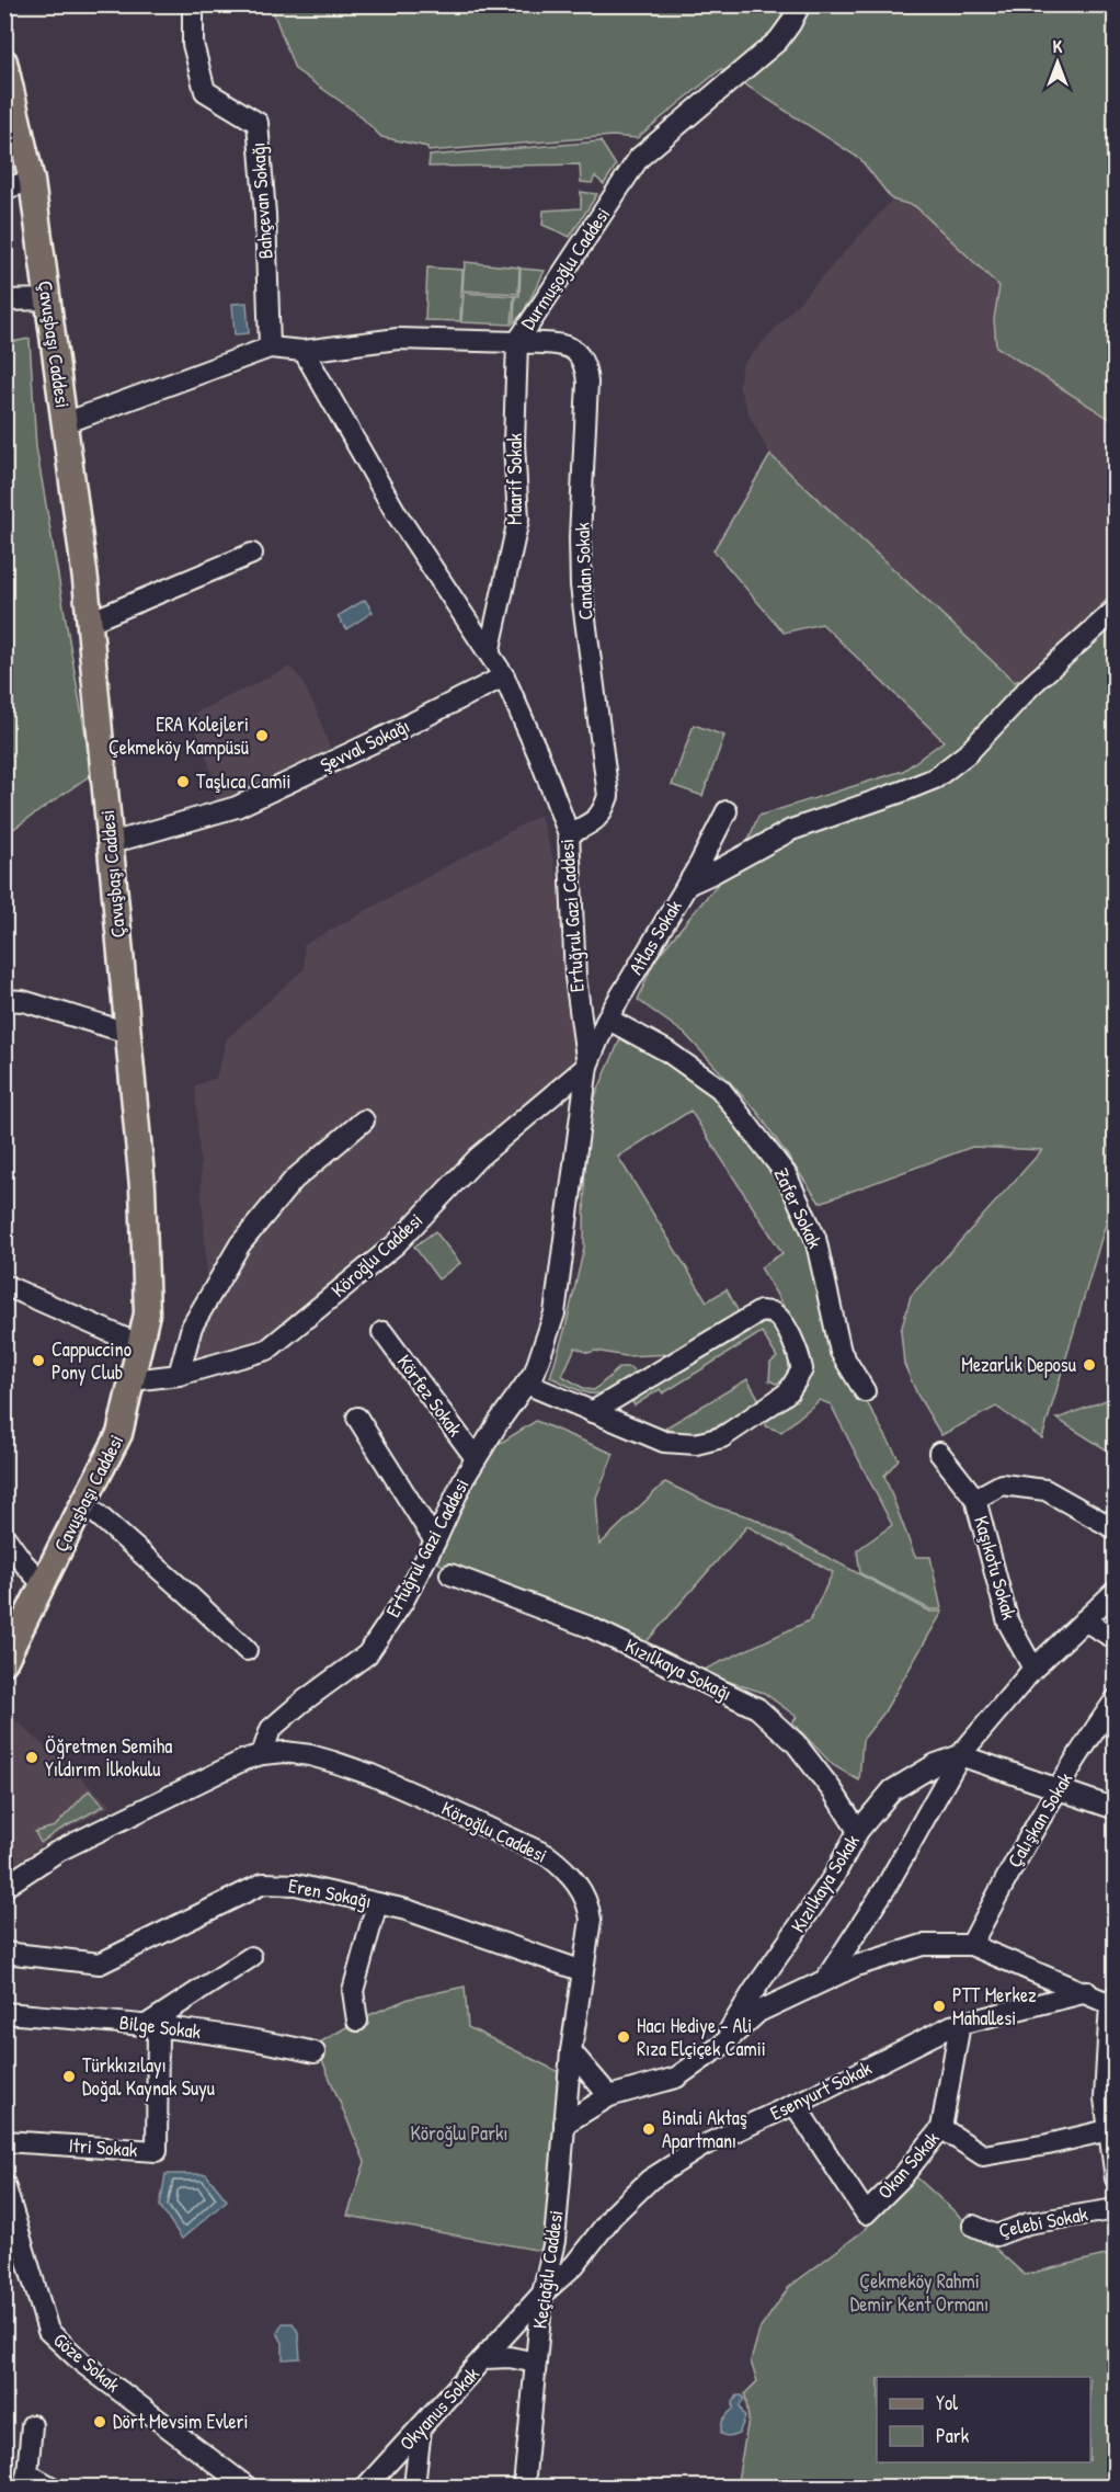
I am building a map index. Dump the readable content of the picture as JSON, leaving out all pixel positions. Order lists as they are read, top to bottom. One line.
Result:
{"streets":{"main road":["Çavuşbaşı Caddesi"],"street":["Bahçevan Sokağı","Durmuşoğlu Caddesi","Maarif Sokak","Candan Sokak","Şevval Sokağı","Ertuğrul Gazi Caddesi","Atlas Sokak","Zafer Sokak","Köroğlu Caddesi","Körfez Sokak","Kaşıkotu Sokak","Kızılkaya Sokağı","Çalışkan Sokak","Kızılkaya Sokak","Eren Sokağı","Bilge Sokak","Esenyurt Sokak","Itri Sokak","Okan Sokak","Çelebi Sokak","Keçiağılı Caddesi","Göze Sokak","Okyanus Sokak"]},"crossings":[["Bahçevan Sokağı","Durmuşoğlu Caddesi"],["Durmuşoğlu Caddesi","Çavuşbaşı Caddesi"],["Durmuşoğlu Caddesi","Maarif Sokak"],["Durmuşoğlu Caddesi","Candan Sokak"],["Durmuşoğlu Caddesi","Ertuğrul Gazi Caddesi"],["Çavuşbaşı Caddesi","Şevval Sokağı"],["Çavuşbaşı Caddesi","Köroğlu Caddesi"],["Maarif Sokak","Candan Sokak"],["Maarif Sokak","Ertuğrul Gazi Caddesi"],["Candan Sokak","Ertuğrul Gazi Caddesi"],["Şevval Sokağı","Ertuğrul Gazi Caddesi"],["Ertuğrul Gazi Caddesi","Atlas Sokak"],["Ertuğrul Gazi Caddesi","Köroğlu Caddesi"],["Ertuğrul Gazi Caddesi","Körfez Sokak"],["Atlas Sokak","Zafer Sokak"],["Atlas Sokak","Köroğlu Caddesi"],["Köroğlu Caddesi","Eren Sokağı"],["Köroğlu Caddesi","Keçiağılı Caddesi"],["Kızılkaya Sokağı","Kızılkaya Sokak"],["Bilge Sokak","Itri Sokak"],["Esenyurt Sokak","Okan Sokak"],["Esenyurt Sokak","Keçiağılı Caddesi"],["Esenyurt Sokak","Okyanus Sokak"],["Keçiağılı Caddesi","Okyanus Sokak"]],"parks":["Köroğlu Parkı","Çekmeköy Rahmi Demir Kent Ormanı"],"places":["ERA Kolejleri Çekmeköy Kampüsü","Taşlıca Camii","Cappuccino Pony Club","Mezarlık Deposu","Öğretmen Semiha Yıldırım İlkokulu","PTT Merkez Mahallesi","Hacı Hediye - Ali Rıza Elçiçek Camii","Türkkızılayı Doğal Kaynak Suyu","Binali Aktaş Apartmanı","Dört Mevsim Evleri"],"legend":["Yol","Park"],"north":"top"}
